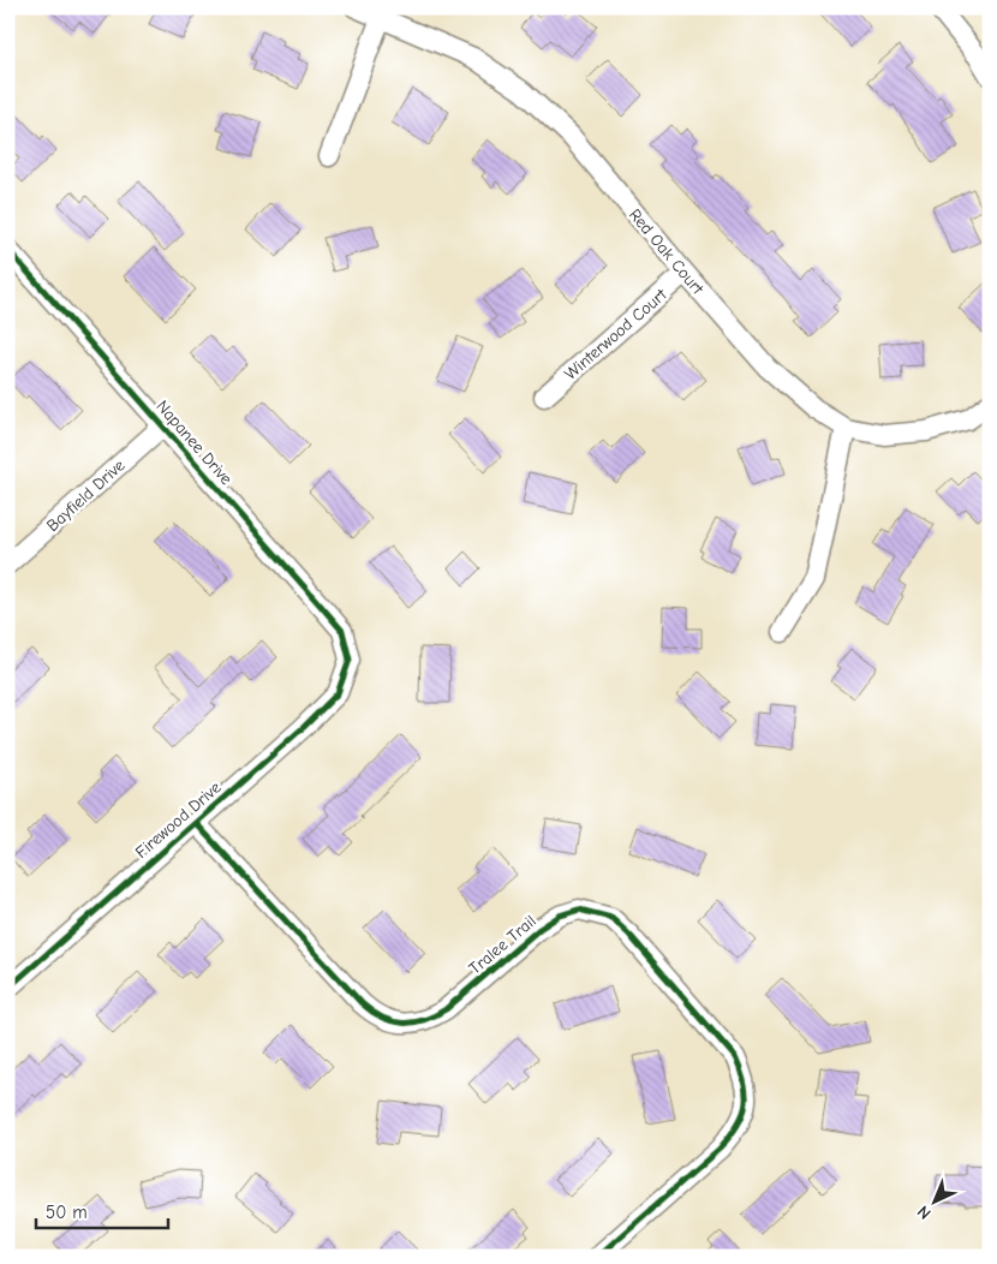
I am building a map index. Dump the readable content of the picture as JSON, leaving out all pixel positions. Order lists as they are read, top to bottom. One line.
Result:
{"streets":{"street":["Red Oak Court","Winterwood Court","Napanee Drive","Bayfield Drive","Firewood Drive","Tralee Trail"]},"crossings":[["Red Oak Court","Winterwood Court"],["Napanee Drive","Bayfield Drive"],["Napanee Drive","Firewood Drive"],["Firewood Drive","Tralee Trail"]],"scale_bar":"50 m","north":"bottom left"}
